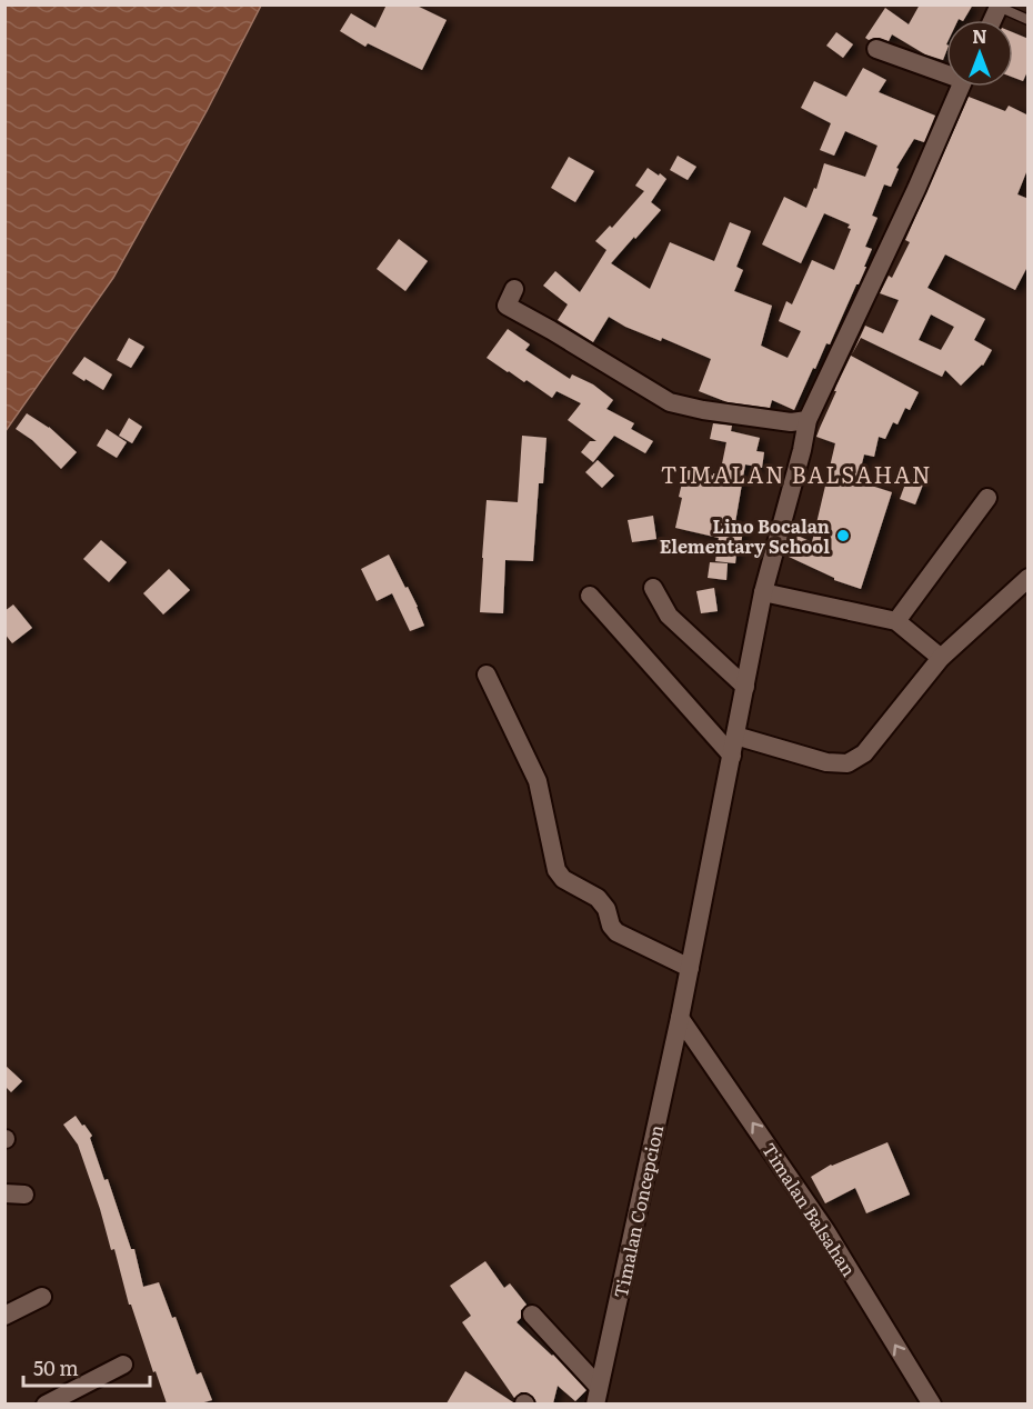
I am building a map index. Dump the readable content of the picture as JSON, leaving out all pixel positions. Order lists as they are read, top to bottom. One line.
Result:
{"streets":{"street":["Timalan Balsahan","Timalan Concepcion"]},"crossings":[["Timalan Balsahan","Timalan Concepcion"]],"one_way":["Timalan Balsahan"],"districts":["TIMALAN BALSAHAN"],"places":["Lino Bocalan Elementary School"],"scale_bar":"50 m","north":"top"}
